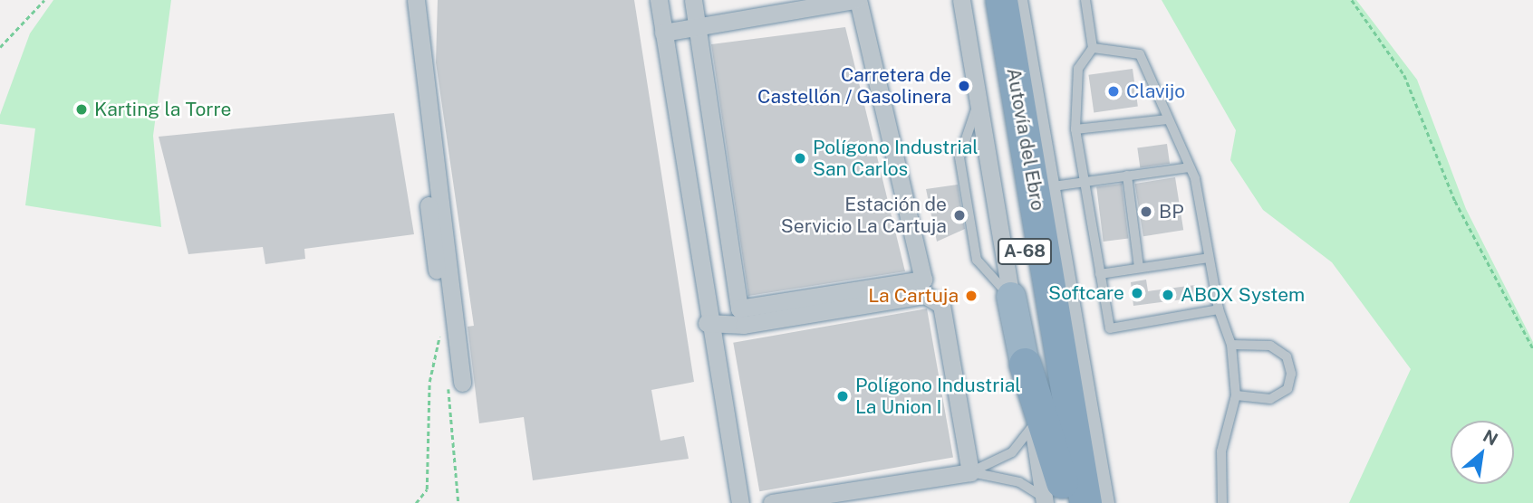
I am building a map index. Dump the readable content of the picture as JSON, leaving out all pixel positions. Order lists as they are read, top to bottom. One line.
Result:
{"streets":{"highway":["Autovía del Ebro","A-68"]},"places":["Carretera de Castellón / Gasolinera","Clavijo","Karting la Torre","Polígono Industrial San Carlos","BP","Estación de Servicio La Cartuja","Softcare","ABOX System","La Cartuja","Polígono Industrial La Union I"],"north":"top right"}
